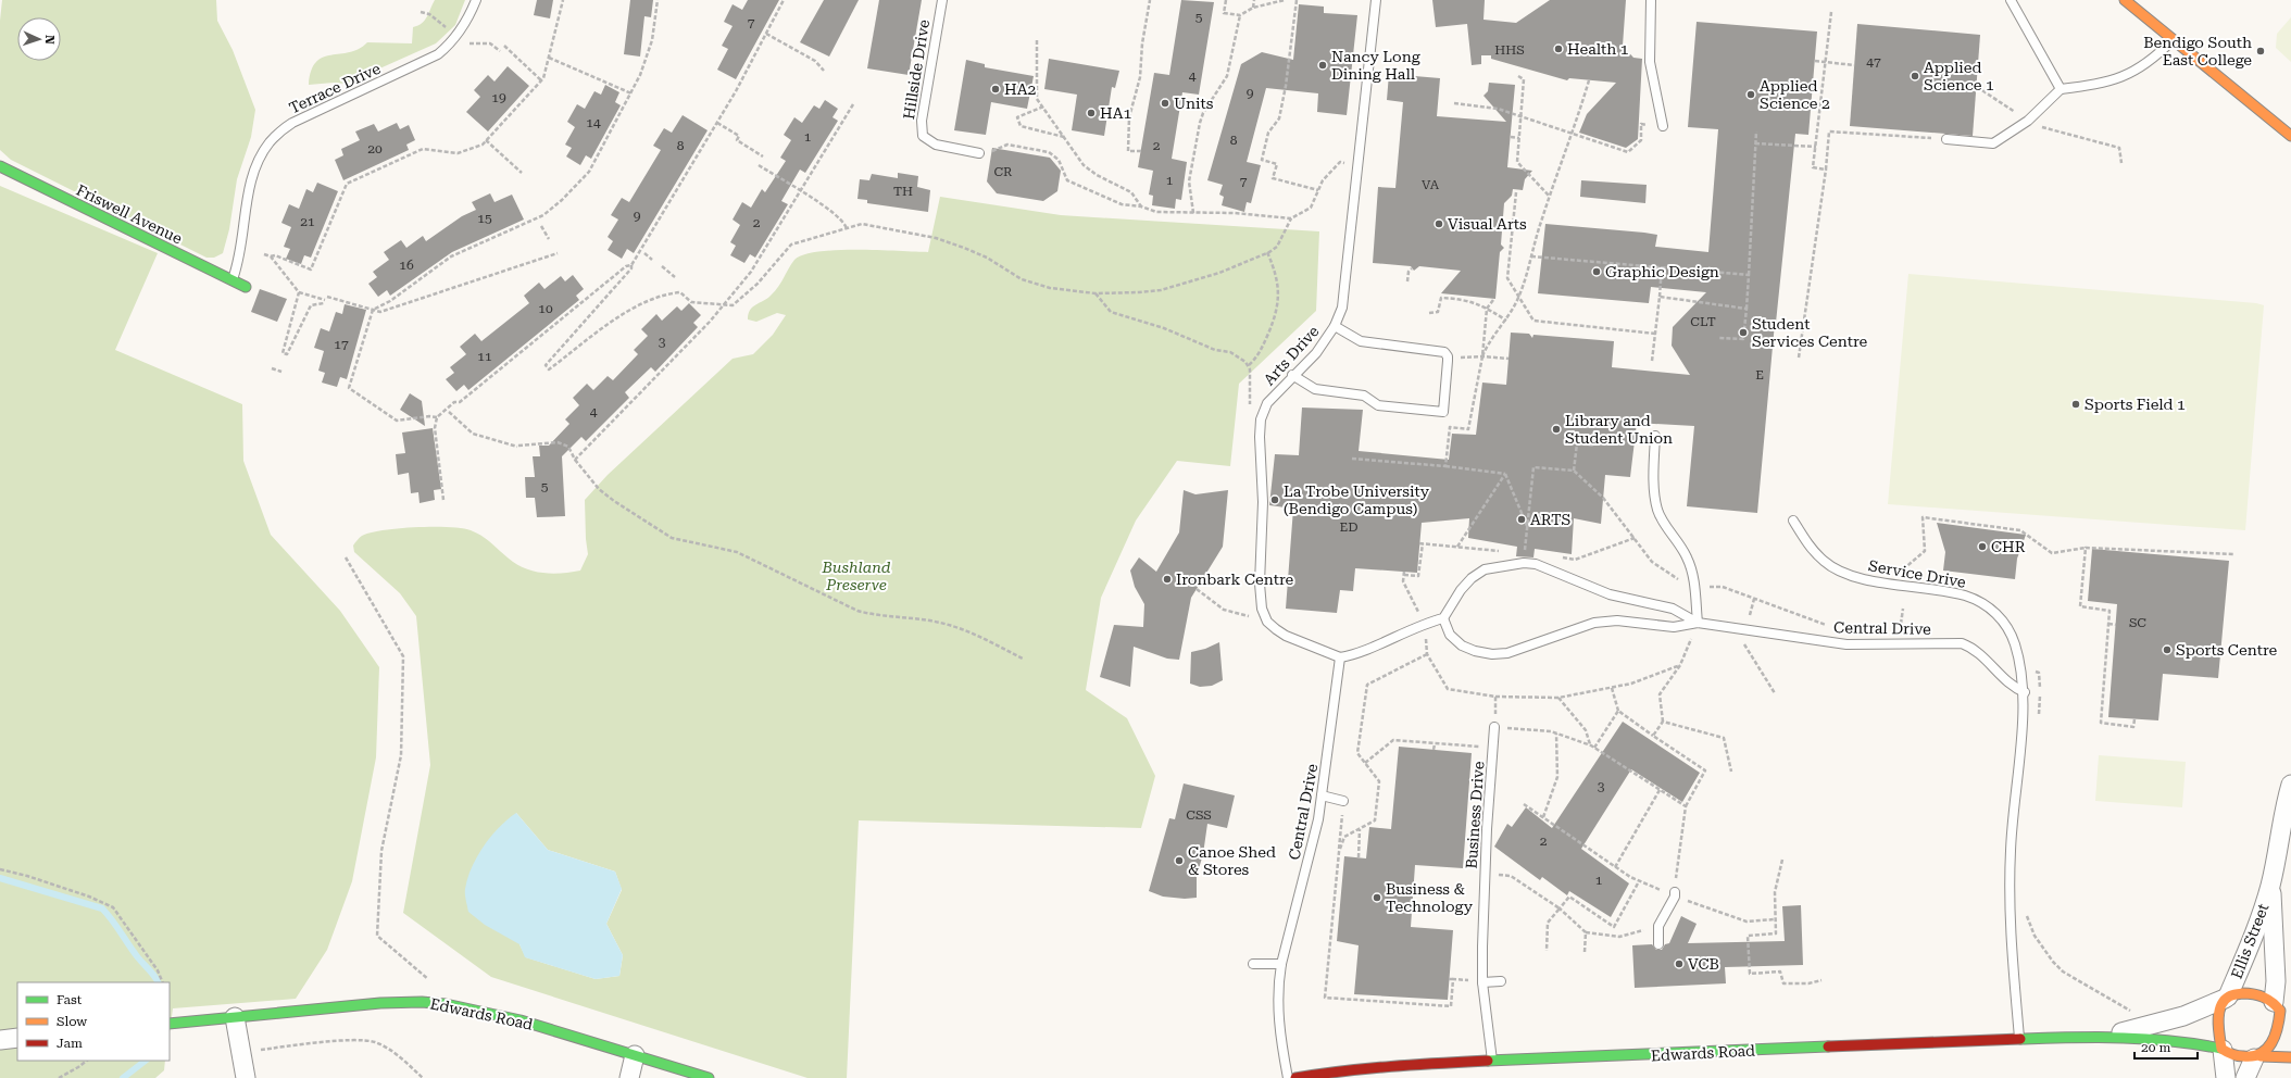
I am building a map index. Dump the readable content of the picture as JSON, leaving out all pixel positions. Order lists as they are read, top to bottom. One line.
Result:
{"streets":{"street":["Friswell Avenue","Ellis Street","Edwards Road"],"lane":["Hillside Drive","Terrace Drive","Arts Drive","Service Drive","Central Drive","Business Drive"]},"crossings":[["Terrace Drive","Friswell Avenue"],["Service Drive","Central Drive"],["Service Drive","Edwards Road"],["Business Drive","Edwards Road"],["Ellis Street","Edwards Road"]],"parks":["Bushland Preserve"],"places":["Health 1","Bendigo South East College","Nancy Long Dining Hall","Applied Science 1","HA2","Applied Science 2","Units","HA1","Visual Arts","Graphic Design","Student Services Centre","Sports Field 1","Library and Student Union","La Trobe University (Bendigo Campus)","ARTS","CHR","Ironbark Centre","Sports Centre","Canoe Shed & Stores","Business & Technology","VCB"],"house_numbers":["5","7","HHS","47","4","9","19","14","1","8","8","2","20","CR","1","7","VA","TH","9","15","21","2","16","10","CLT","3","17","11","E","4","5","ED","SC","3","CSS","2","1"],"legend":["Fast","Slow","Jam"],"scale_bar":"20 m","north":"right"}
